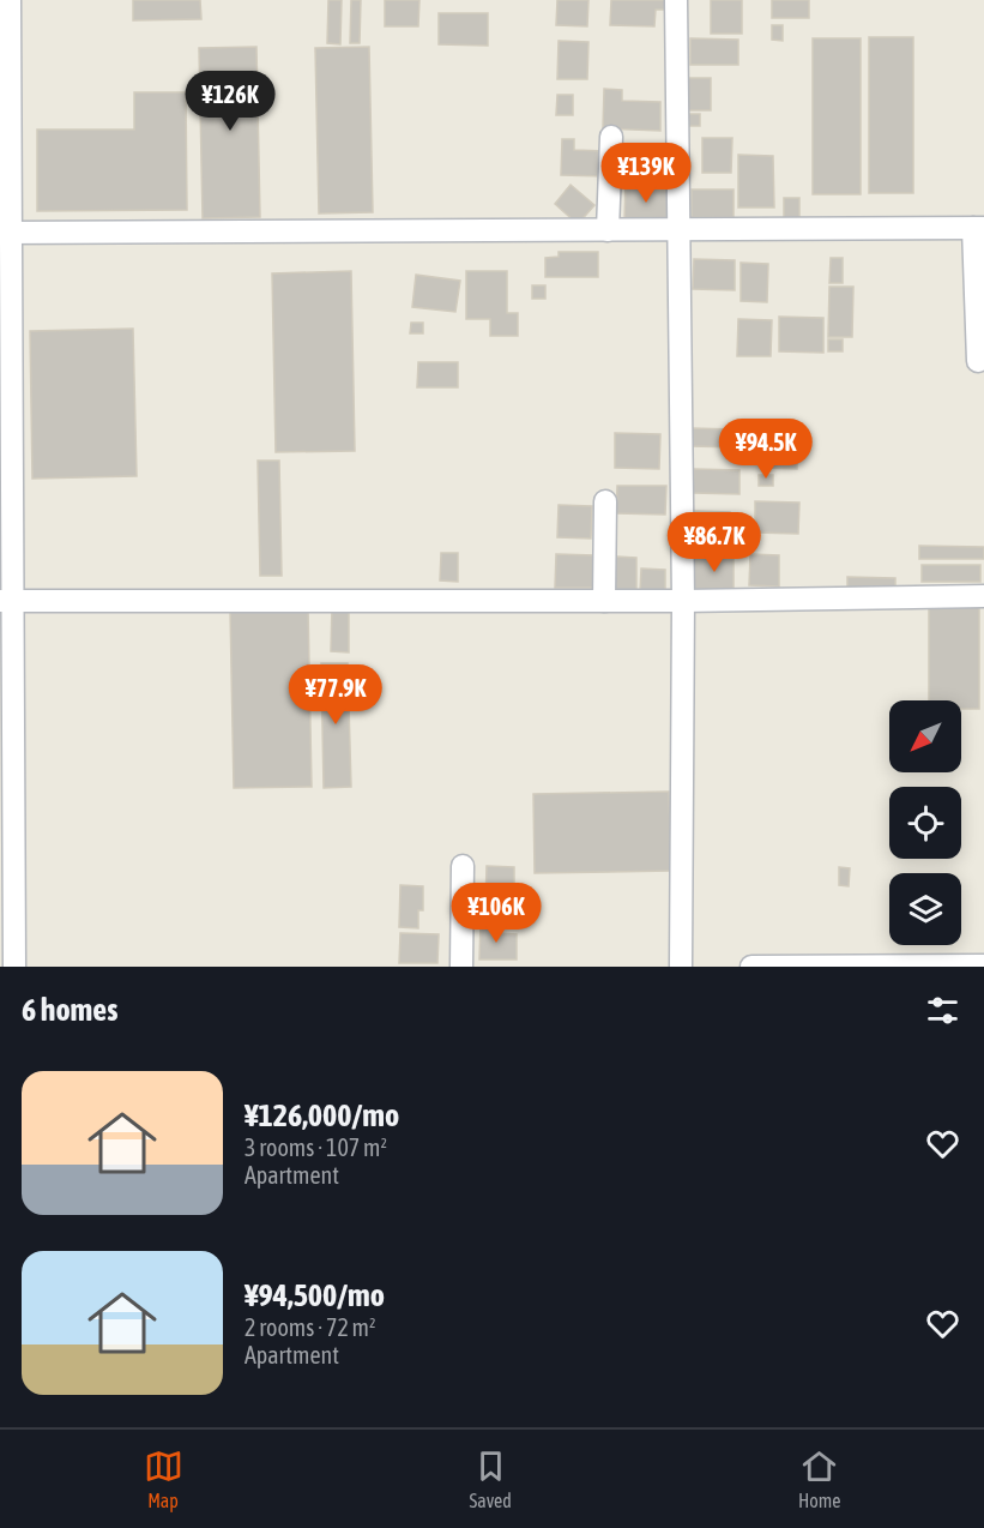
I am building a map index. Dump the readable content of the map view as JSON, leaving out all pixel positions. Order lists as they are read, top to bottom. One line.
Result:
{"north":"bottom left","page":{"price":["¥126K","¥139K","¥94.5K","¥86.7K","¥77.9K","¥106K"],"heading":"6 homes","list":[{"name":"¥126,000/mo","note":"3 rooms · 107 m² · Apartment"},{"name":"¥94,500/mo","note":"2 rooms · 72 m² · Apartment"}],"tabs":["Map","Saved","Home"]}}
